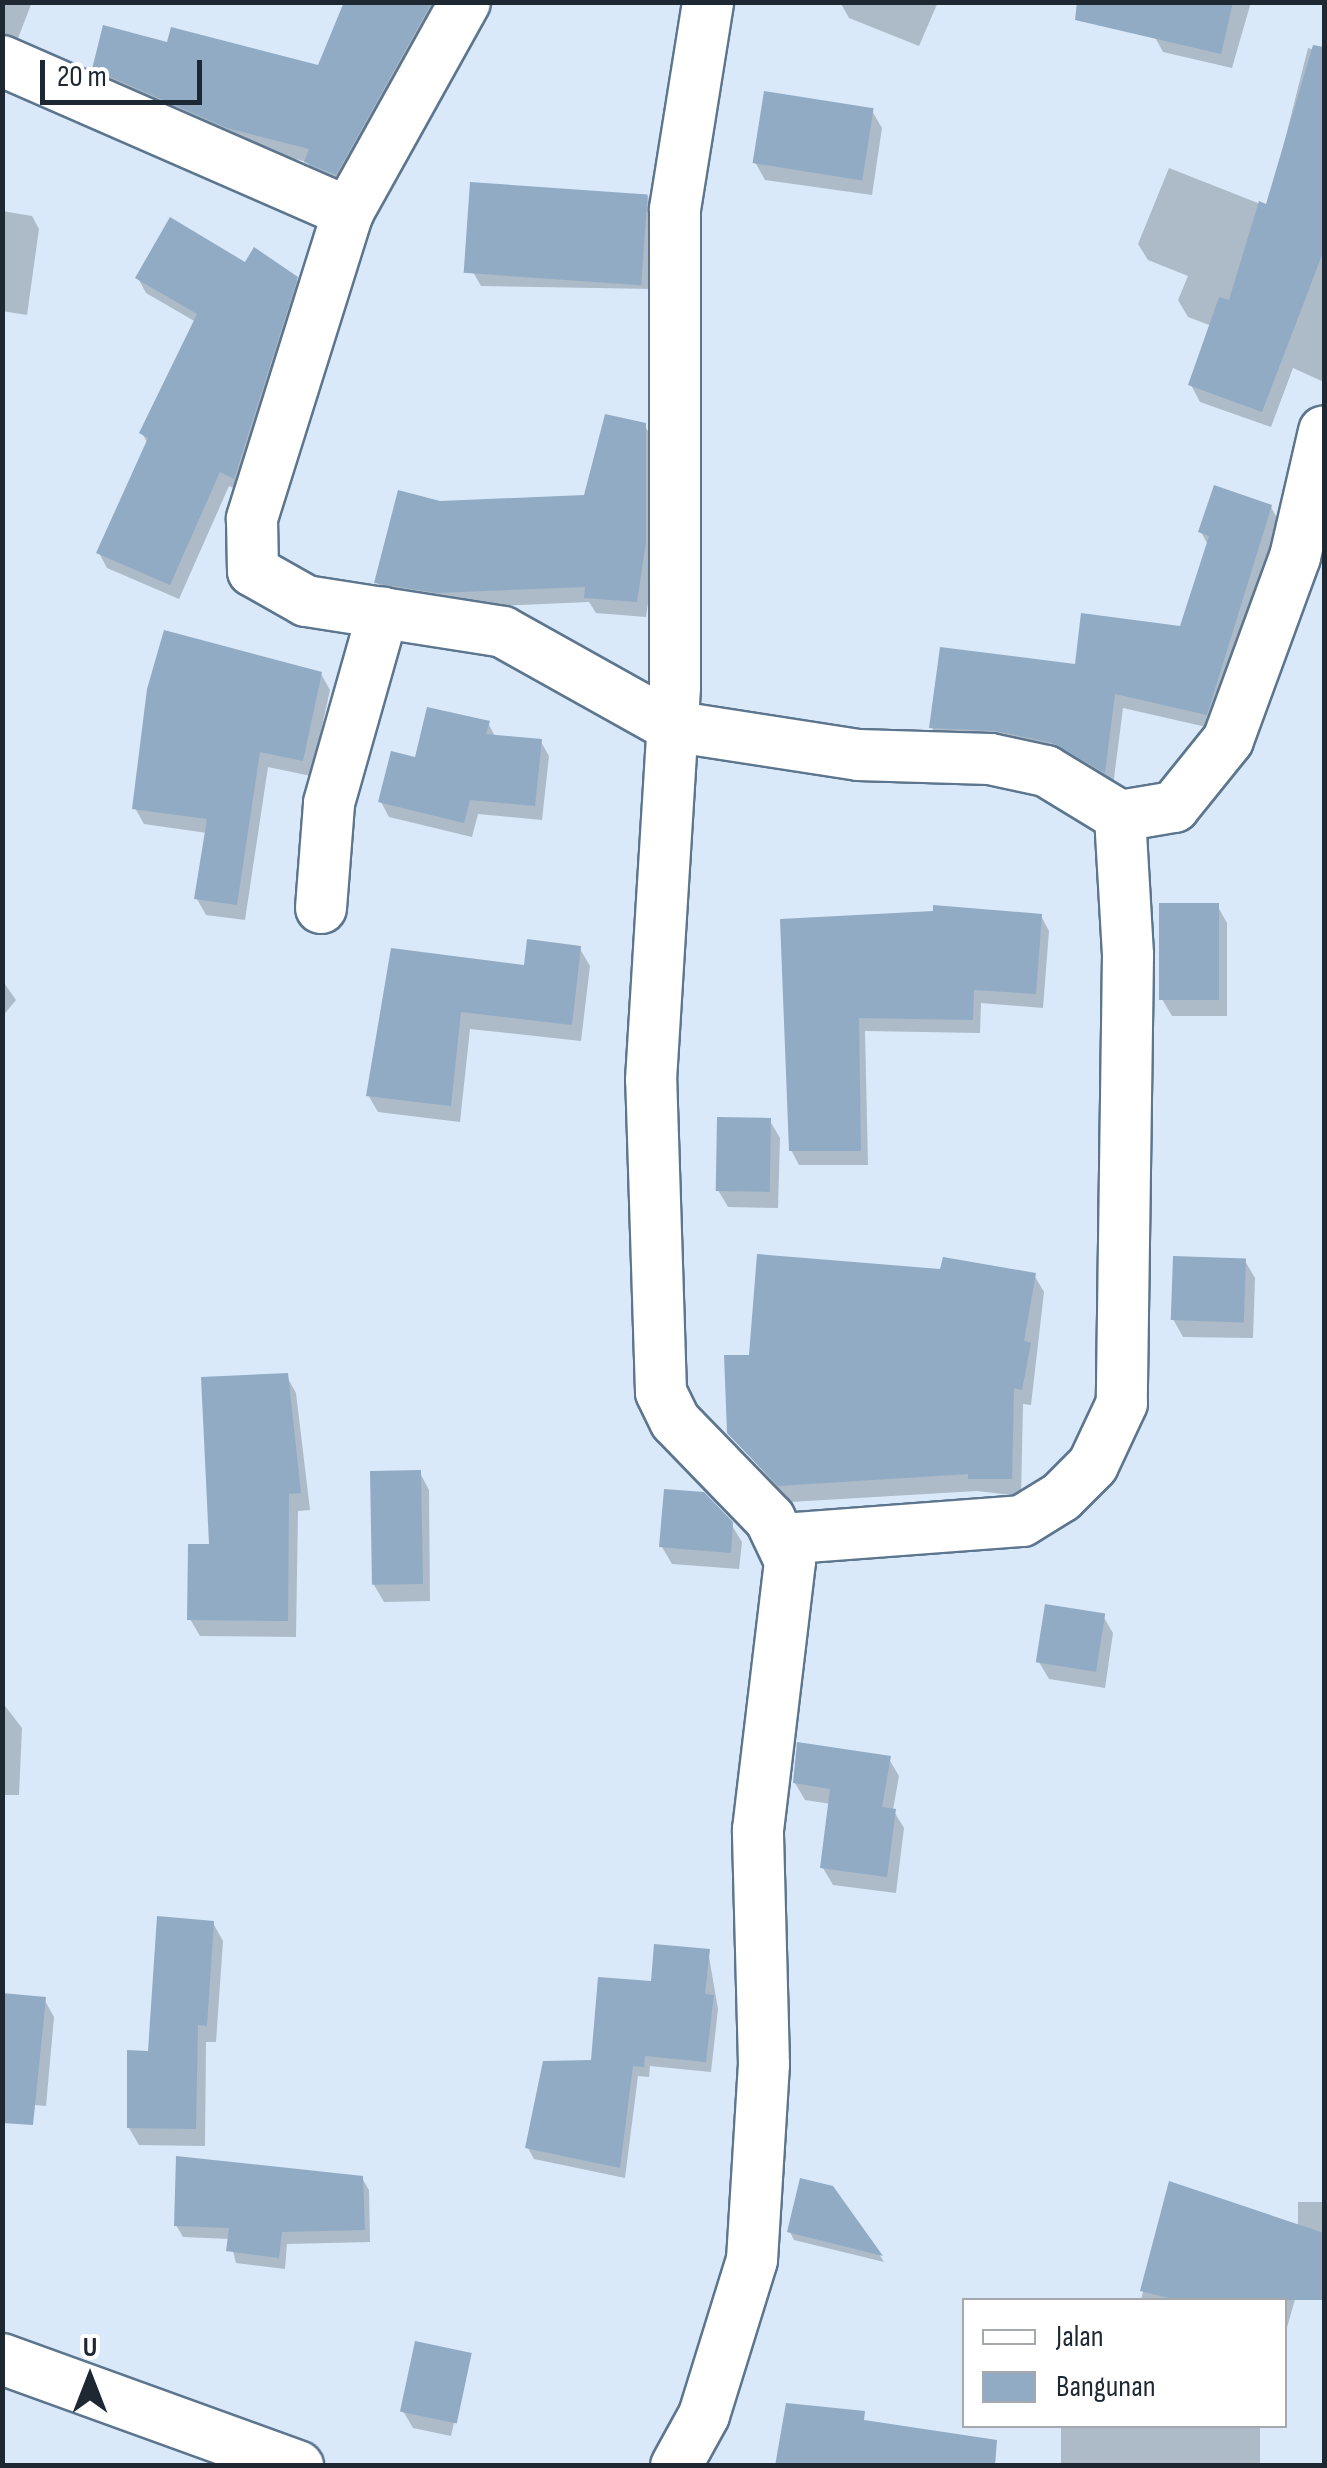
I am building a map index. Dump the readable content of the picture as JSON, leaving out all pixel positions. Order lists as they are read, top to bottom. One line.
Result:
{"legend":["Jalan","Bangunan"],"scale_bar":"20 m","north":"top"}
